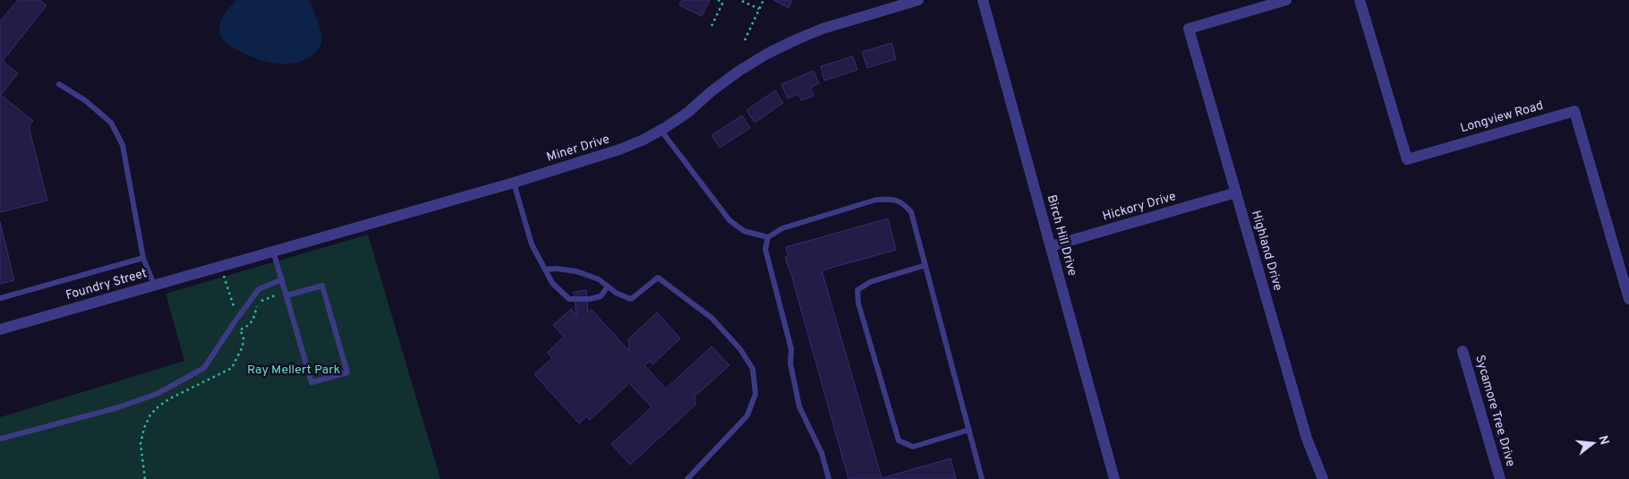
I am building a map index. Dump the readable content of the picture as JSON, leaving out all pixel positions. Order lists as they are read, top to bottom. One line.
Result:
{"streets":{"street":["Longview Road","Miner Drive","Hickory Drive","Birch Hill Drive","Highland Drive","Foundry Street","Sycamore Tree Drive"]},"crossings":[["Miner Drive","Foundry Street"],["Hickory Drive","Birch Hill Drive"],["Hickory Drive","Highland Drive"]],"parks":["Ray Mellert Park"],"north":"right"}
